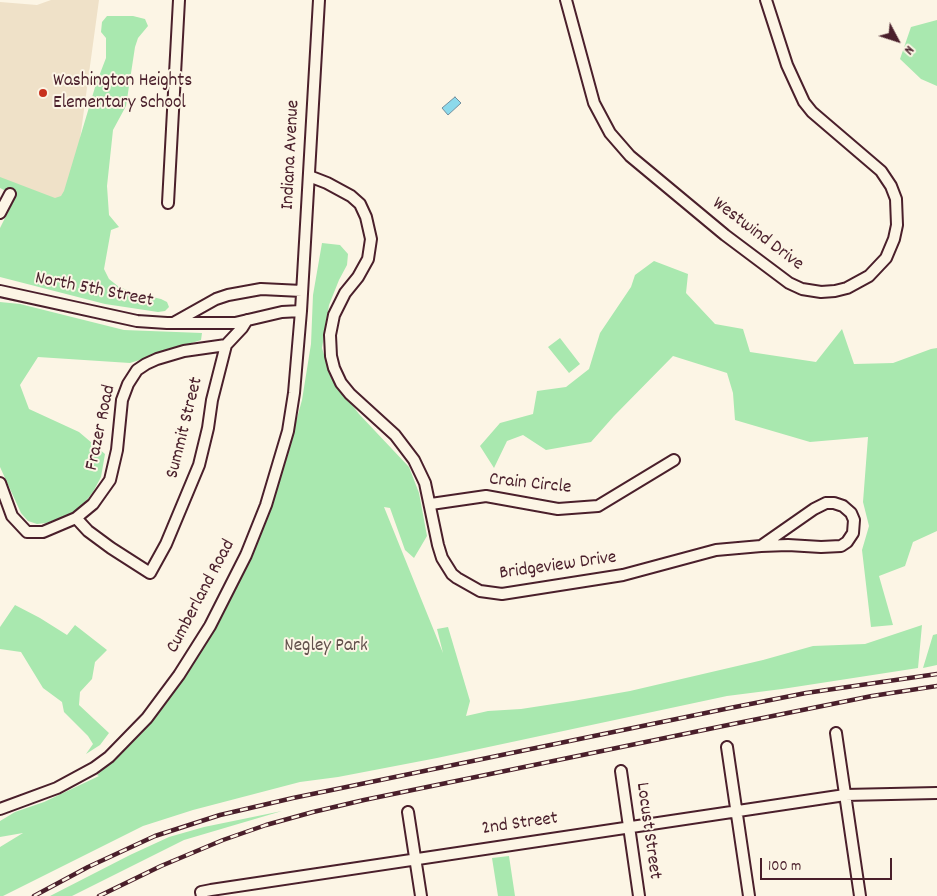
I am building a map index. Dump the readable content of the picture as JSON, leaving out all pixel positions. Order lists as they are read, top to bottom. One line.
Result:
{"streets":{"street":["Indiana Avenue","Westwind Drive","North 5th Street","Frazer Road","Summit Street","Crain Circle","Bridgeview Drive","Cumberland Road","2nd Street","Locust Street"]},"crossings":[["Indiana Avenue","North 5th Street"],["Indiana Avenue","Bridgeview Drive"],["Indiana Avenue","Cumberland Road"],["North 5th Street","Cumberland Road"],["Frazer Road","Summit Street"],["Crain Circle","Bridgeview Drive"],["2nd Street","Locust Street"]],"parks":["Negley Park"],"places":["Washington Heights Elementary School"],"scale_bar":"100 m","north":"bottom right"}
